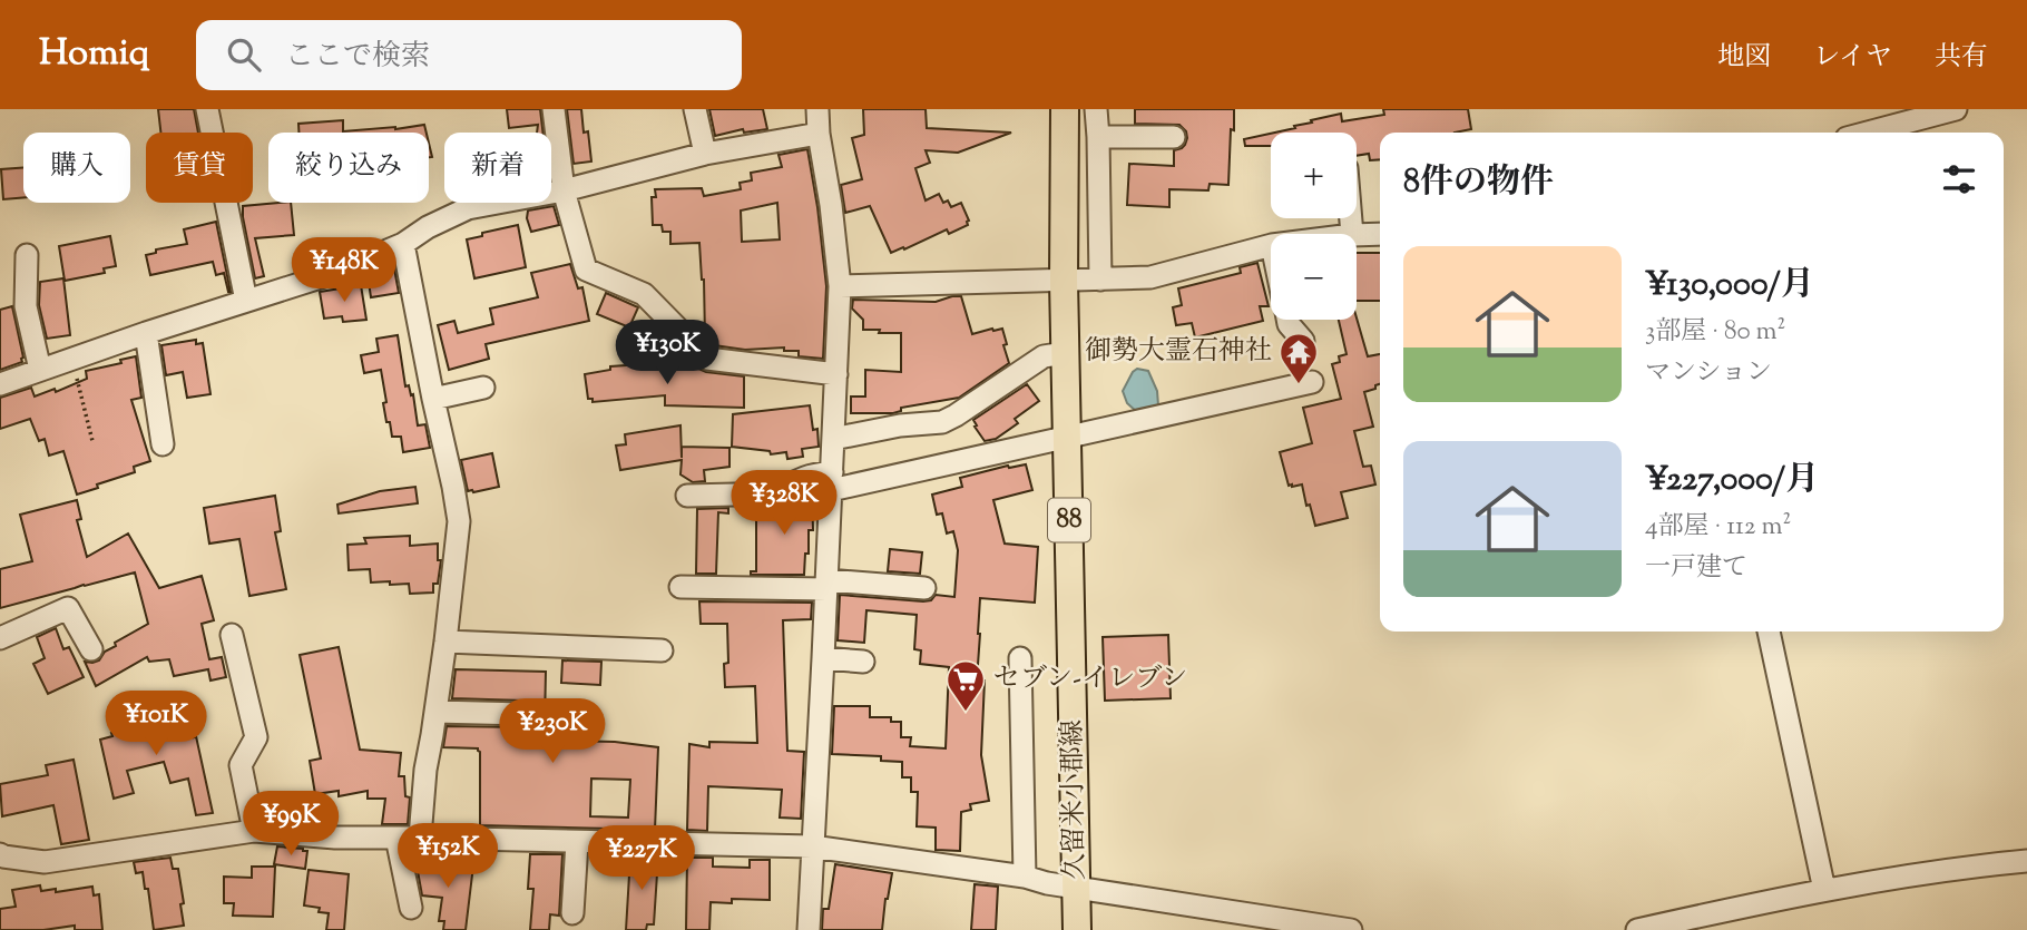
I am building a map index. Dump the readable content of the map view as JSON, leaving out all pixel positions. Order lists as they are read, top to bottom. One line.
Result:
{"streets":{"main road":["88","久留米小郡線"]},"places":{"temple":["御勢大霊石神社"],"supermarket":["セブン-イレブン"]},"page":{"header":"Homiq","search":"ここで検索","nav":["地図","レイヤ","共有"],"map_buttons":["+","−"],"chip":["購入","賃貸","絞り込み","新着"],"heading":"8件の物件","list":[{"name":"¥130,000/月","note":"3部屋 · 80 m² · マンション"},{"name":"¥227,000/月","note":"4部屋 · 112 m² · 一戸建て"}],"price":["¥148K","¥130K","¥328K","¥101K","¥230K","¥99K","¥152K","¥227K"]}}
